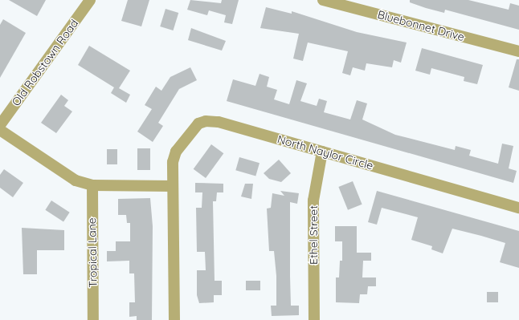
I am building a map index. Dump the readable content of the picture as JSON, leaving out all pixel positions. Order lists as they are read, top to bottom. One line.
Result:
{"streets":{"street":["Bluebonnet Drive","Old Robstown Road","North Naylor Circle","Ethel Street","Tropical Lane"]},"crossings":[["North Naylor Circle","Ethel Street"]]}
